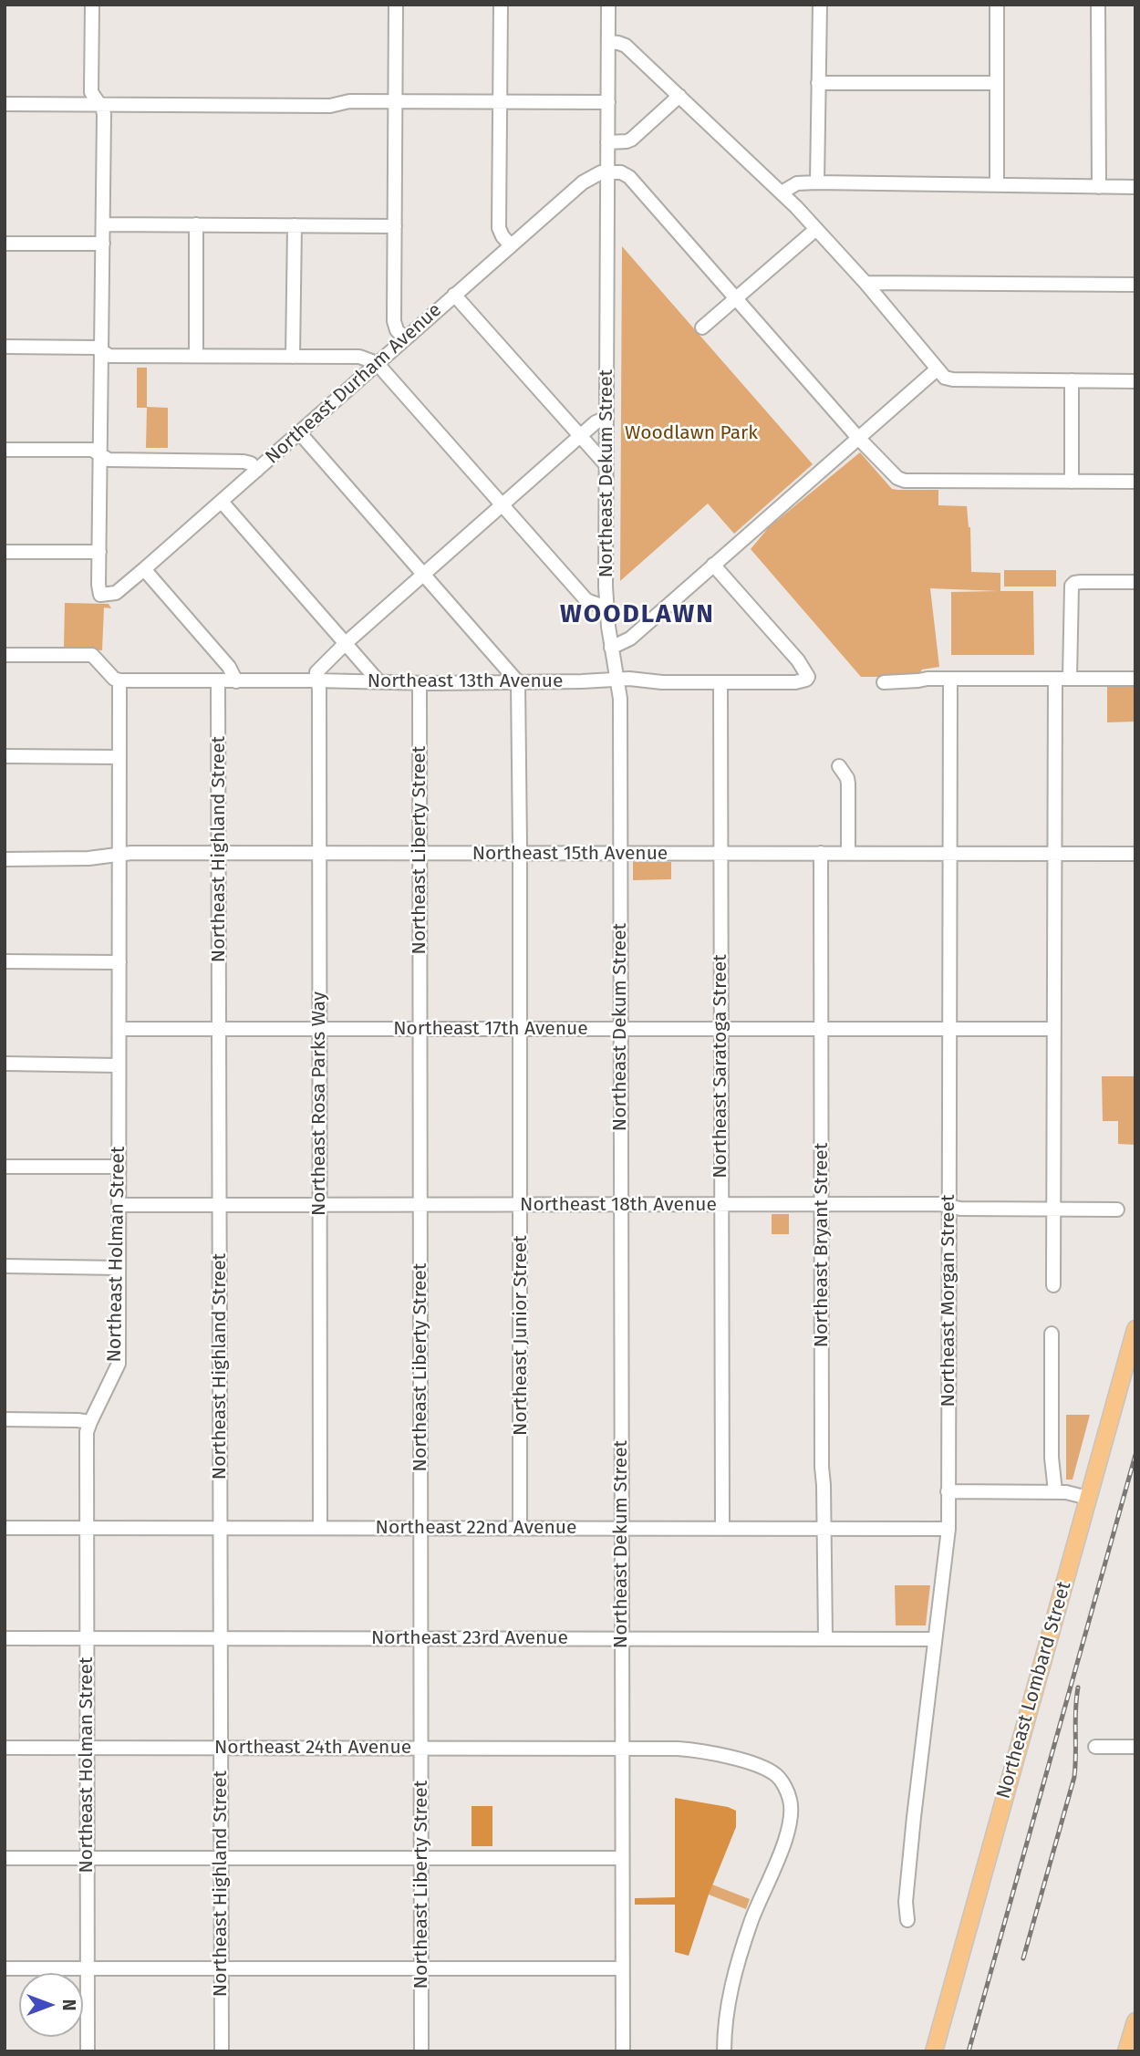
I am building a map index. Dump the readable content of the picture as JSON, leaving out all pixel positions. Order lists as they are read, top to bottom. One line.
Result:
{"streets":{"main road":["Northeast Lombard Street"],"street":["Northeast Durham Avenue","Northeast Dekum Street","Northeast 13th Avenue","Northeast Highland Street","Northeast Liberty Street","Northeast 15th Avenue","Northeast 17th Avenue","Northeast Saratoga Street","Northeast Rosa Parks Way","Northeast 18th Avenue","Northeast Bryant Street","Northeast Holman Street","Northeast Morgan Street","Northeast Junior Street","Northeast 22nd Avenue","Northeast 23rd Avenue","Northeast 24th Avenue"]},"crossings":[["Northeast Durham Avenue","Northeast Dekum Street"],["Northeast Dekum Street","Northeast 13th Avenue"],["Northeast Dekum Street","Northeast 15th Avenue"],["Northeast Dekum Street","Northeast 17th Avenue"],["Northeast Dekum Street","Northeast 18th Avenue"],["Northeast Dekum Street","Northeast 22nd Avenue"],["Northeast Dekum Street","Northeast 23rd Avenue"],["Northeast Dekum Street","Northeast 24th Avenue"],["Northeast 13th Avenue","Northeast Highland Street"],["Northeast 13th Avenue","Northeast Liberty Street"],["Northeast 13th Avenue","Northeast Saratoga Street"],["Northeast 13th Avenue","Northeast Rosa Parks Way"],["Northeast 13th Avenue","Northeast Holman Street"],["Northeast 13th Avenue","Northeast Junior Street"],["Northeast Highland Street","Northeast 15th Avenue"],["Northeast Highland Street","Northeast 17th Avenue"],["Northeast Highland Street","Northeast 18th Avenue"],["Northeast Highland Street","Northeast 22nd Avenue"],["Northeast Highland Street","Northeast 23rd Avenue"],["Northeast Highland Street","Northeast 24th Avenue"],["Northeast Liberty Street","Northeast 15th Avenue"],["Northeast Liberty Street","Northeast 17th Avenue"],["Northeast Liberty Street","Northeast 18th Avenue"],["Northeast Liberty Street","Northeast 22nd Avenue"],["Northeast Liberty Street","Northeast 23rd Avenue"],["Northeast Liberty Street","Northeast 24th Avenue"],["Northeast 15th Avenue","Northeast Saratoga Street"],["Northeast 15th Avenue","Northeast Rosa Parks Way"],["Northeast 15th Avenue","Northeast Bryant Street"],["Northeast 15th Avenue","Northeast Holman Street"],["Northeast 15th Avenue","Northeast Morgan Street"],["Northeast 15th Avenue","Northeast Junior Street"],["Northeast 17th Avenue","Northeast Saratoga Street"],["Northeast 17th Avenue","Northeast Rosa Parks Way"],["Northeast 17th Avenue","Northeast Bryant Street"],["Northeast 17th Avenue","Northeast Holman Street"],["Northeast 17th Avenue","Northeast Morgan Street"],["Northeast 17th Avenue","Northeast Junior Street"],["Northeast Saratoga Street","Northeast 18th Avenue"],["Northeast Saratoga Street","Northeast 22nd Avenue"],["Northeast Rosa Parks Way","Northeast 18th Avenue"],["Northeast Rosa Parks Way","Northeast 22nd Avenue"],["Northeast 18th Avenue","Northeast Bryant Street"],["Northeast 18th Avenue","Northeast Holman Street"],["Northeast 18th Avenue","Northeast Morgan Street"],["Northeast 18th Avenue","Northeast Junior Street"],["Northeast Bryant Street","Northeast 22nd Avenue"],["Northeast Bryant Street","Northeast 23rd Avenue"],["Northeast Holman Street","Northeast 22nd Avenue"],["Northeast Holman Street","Northeast 23rd Avenue"],["Northeast Holman Street","Northeast 24th Avenue"],["Northeast Morgan Street","Northeast 22nd Avenue"],["Northeast Morgan Street","Northeast 23rd Avenue"],["Northeast Junior Street","Northeast 22nd Avenue"]],"districts":["WOODLAWN"],"parks":["Woodlawn Park"],"north":"right"}
